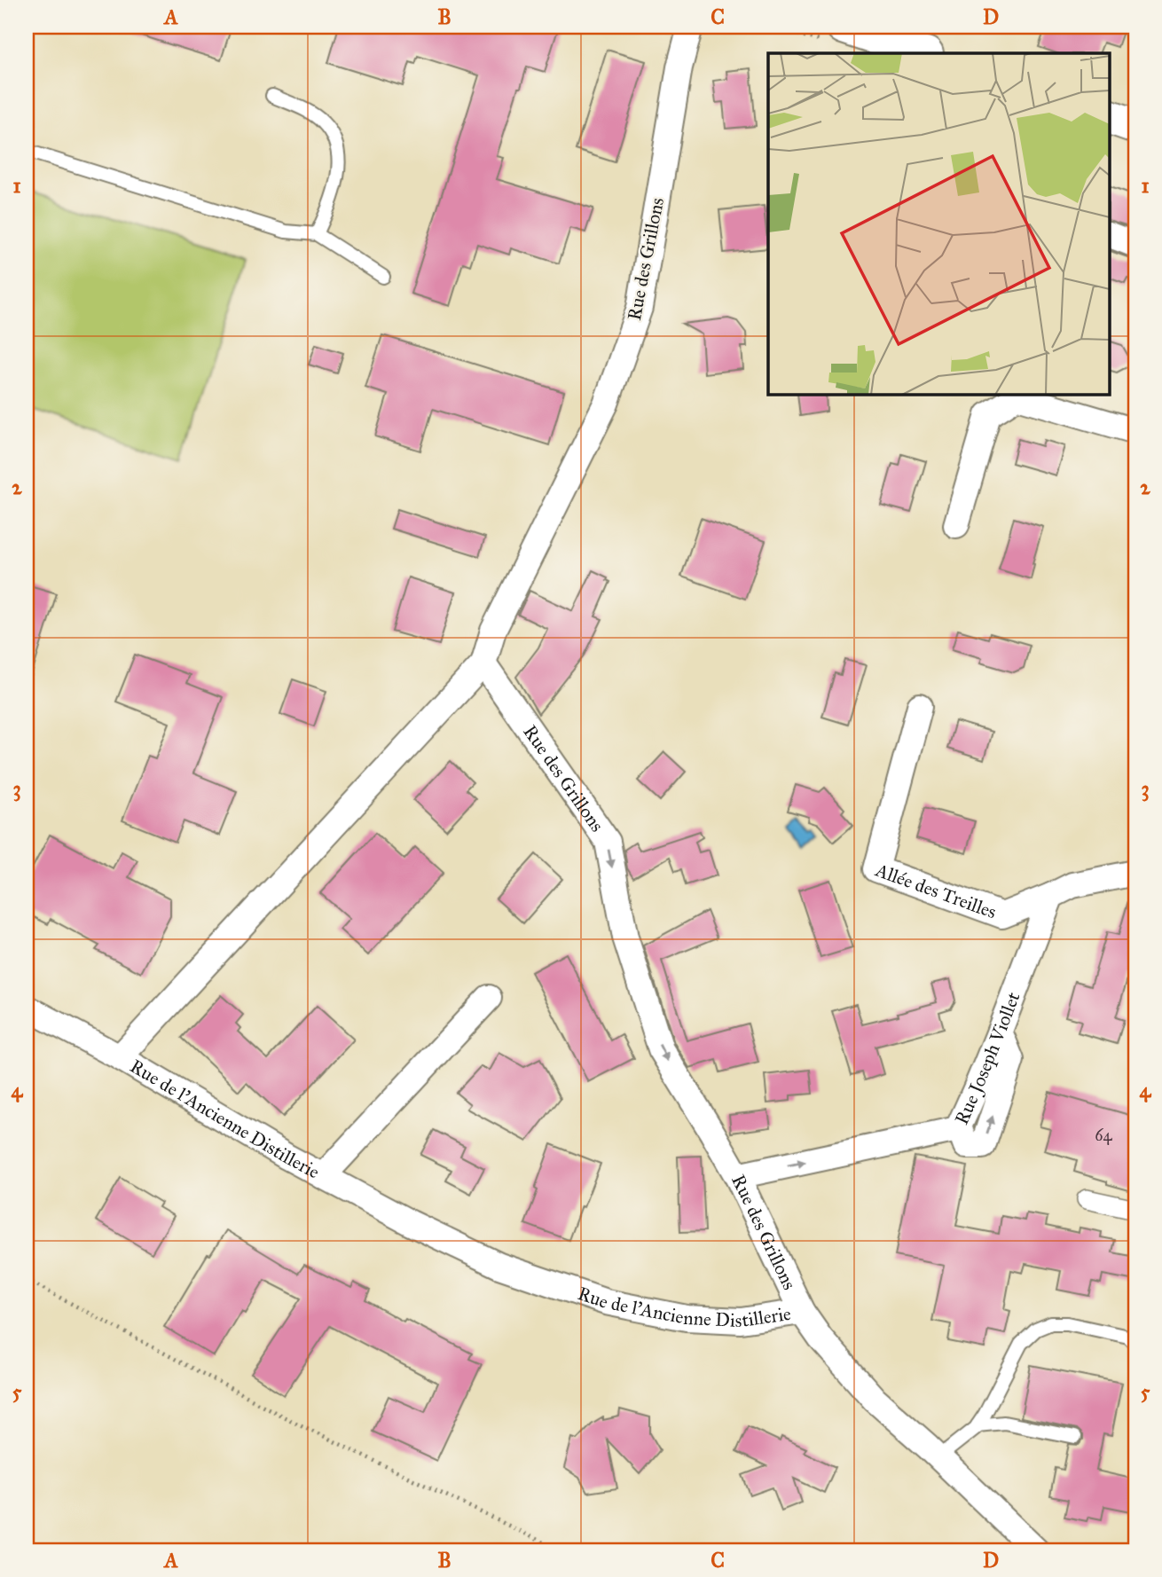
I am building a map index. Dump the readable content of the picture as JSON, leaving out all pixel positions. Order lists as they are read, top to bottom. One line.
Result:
{"streets":{"street":["Rue des Grillons","Allée des Treilles","Rue Joseph Viollet","Rue de l'Ancienne Distillerie"]},"crossings":[["Rue des Grillons","Rue Joseph Viollet"],["Rue des Grillons","Rue de l'Ancienne Distillerie"],["Allée des Treilles","Rue Joseph Viollet"]],"house_numbers":["64"],"grid":{"columns":["A","B","C","D"],"rows":["1","2","3","4","5"]}}
